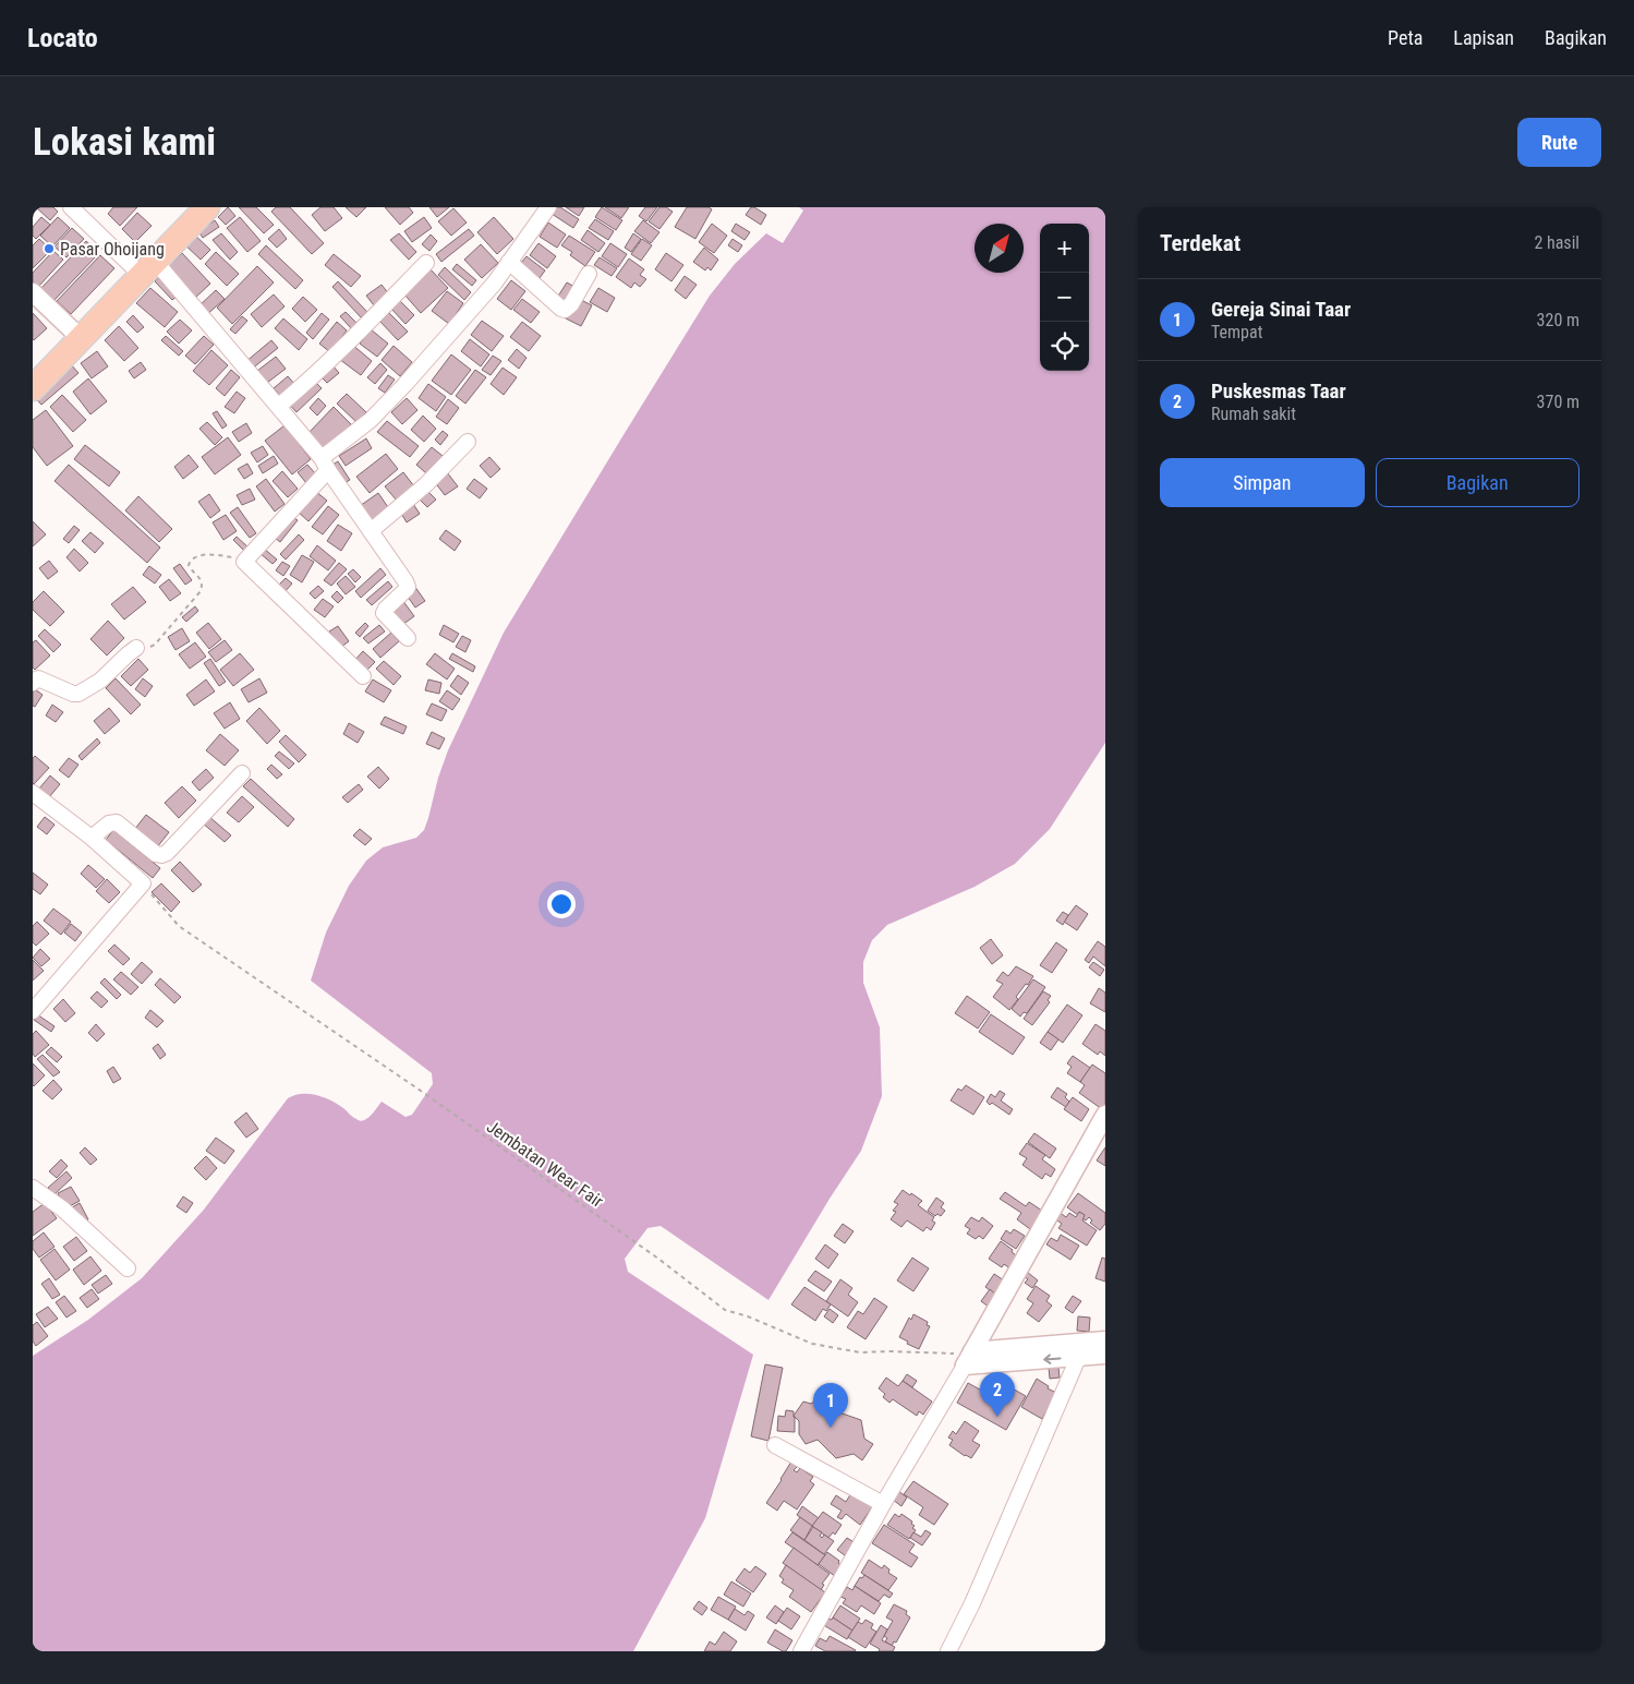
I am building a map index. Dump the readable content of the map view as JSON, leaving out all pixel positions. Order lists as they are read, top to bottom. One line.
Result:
{"streets":{"path":["Jembatan Wear Fair"]},"places":["Pasar Ohoijang"],"north":"top right","page":{"header":"Locato","nav":["Peta","Lapisan","Bagikan"],"buttons":["Rute",["Simpan","Bagikan"]],"title":"Lokasi kami","heading":["Terdekat","2 hasil"],"map_buttons":["+","−"],"list":[{"mark":"1","name":"Gereja Sinai Taar","note":"Tempat","value":"320 m"},{"mark":"2","name":"Puskesmas Taar","note":"Rumah sakit","value":"370 m"}],"pins":["2","1"]}}
